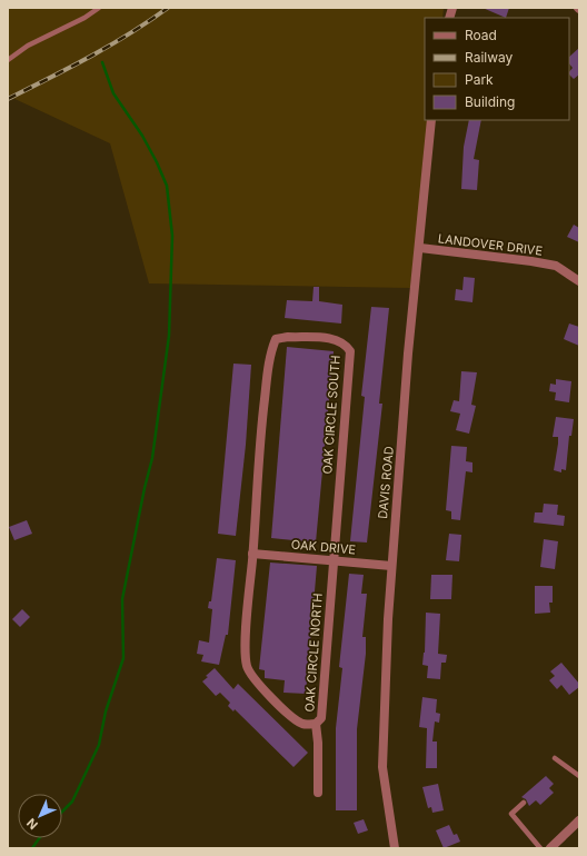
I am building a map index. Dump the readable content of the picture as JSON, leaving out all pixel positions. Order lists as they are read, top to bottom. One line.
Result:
{"streets":{"street":["LANDOVER DRIVE","OAK CIRCLE SOUTH","DAVIS ROAD","OAK DRIVE","OAK CIRCLE NORTH"]},"crossings":[["LANDOVER DRIVE","DAVIS ROAD"],["OAK CIRCLE SOUTH","OAK DRIVE"],["OAK CIRCLE SOUTH","OAK CIRCLE NORTH"],["DAVIS ROAD","OAK DRIVE"],["OAK DRIVE","OAK CIRCLE NORTH"]],"legend":["Road","Railway","Park","Building"],"north":"bottom left"}
